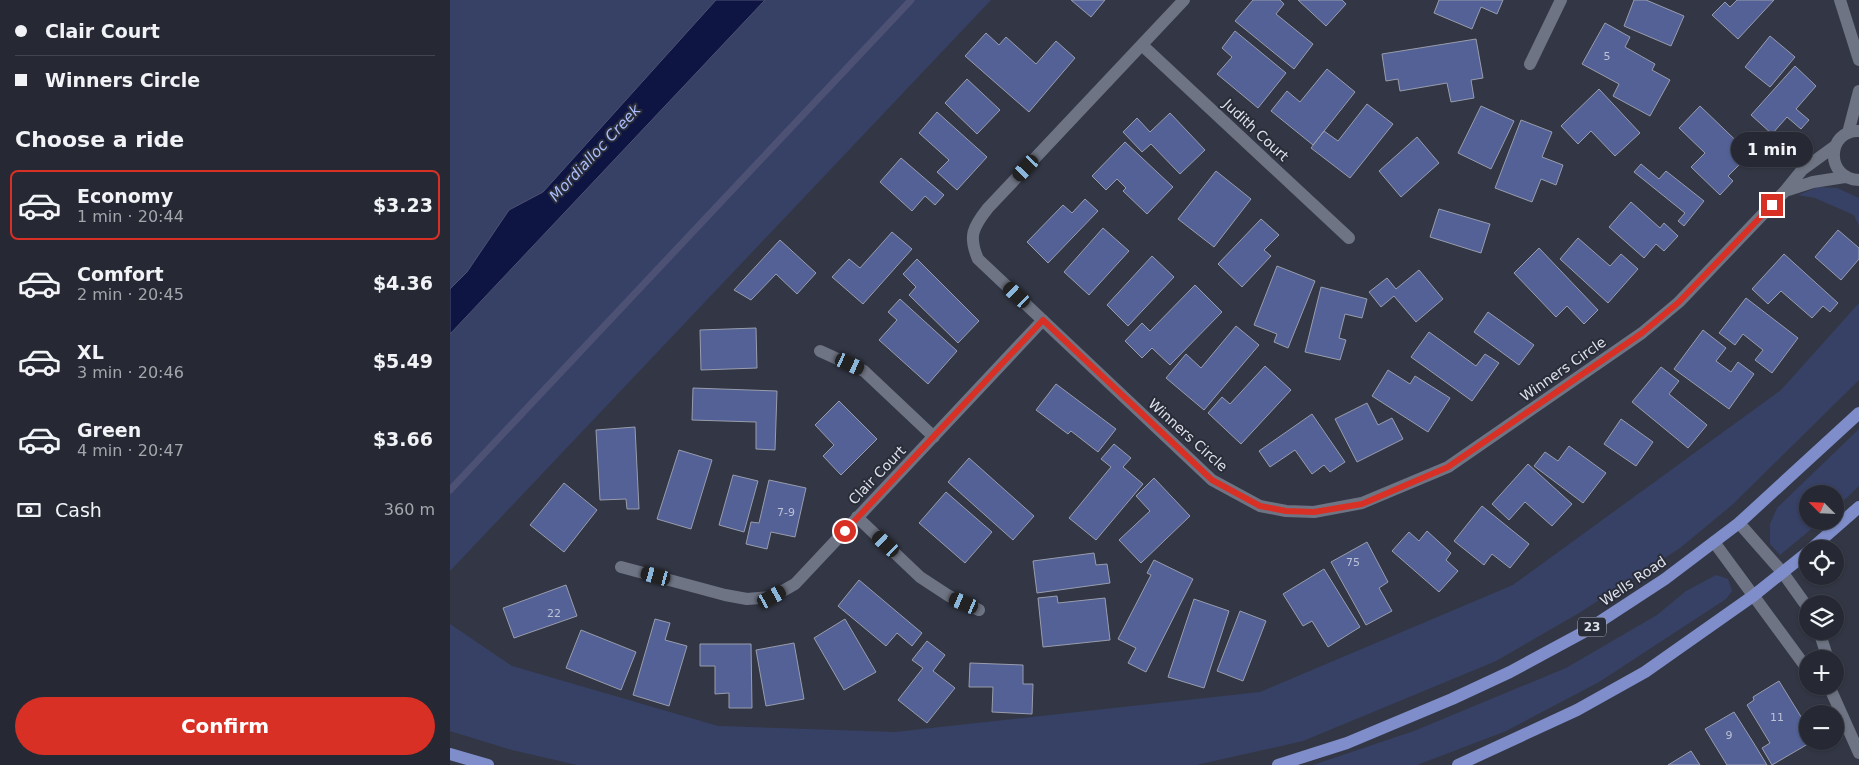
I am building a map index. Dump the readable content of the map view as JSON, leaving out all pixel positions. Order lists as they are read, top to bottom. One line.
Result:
{"streets":{"main road":["Wells Road","23"],"street":["Judith Court","Winners Circle","Clair Court"]},"crossings":[["Judith Court","Winners Circle"],["Winners Circle","Clair Court"]],"water":["Mordialloc Creek"],"house_numbers":["5","7-9","75","22","11","9"],"north":"top left","page":{"banner":["Clair Court","Winners Circle"],"heading":"Choose a ride","bubble":"1 min","list":[{"name":"Economy","note":"1 min · 20:44","value":"$3.23"},{"name":"Comfort","note":"2 min · 20:45","value":"$4.36"},{"name":"XL","note":"3 min · 20:46","value":"$5.49"},{"name":"Green","note":"4 min · 20:47","value":"$3.66"}],"pay":["Cash","360 m"],"map_buttons":["+","−"],"buttons":"Confirm"}}
